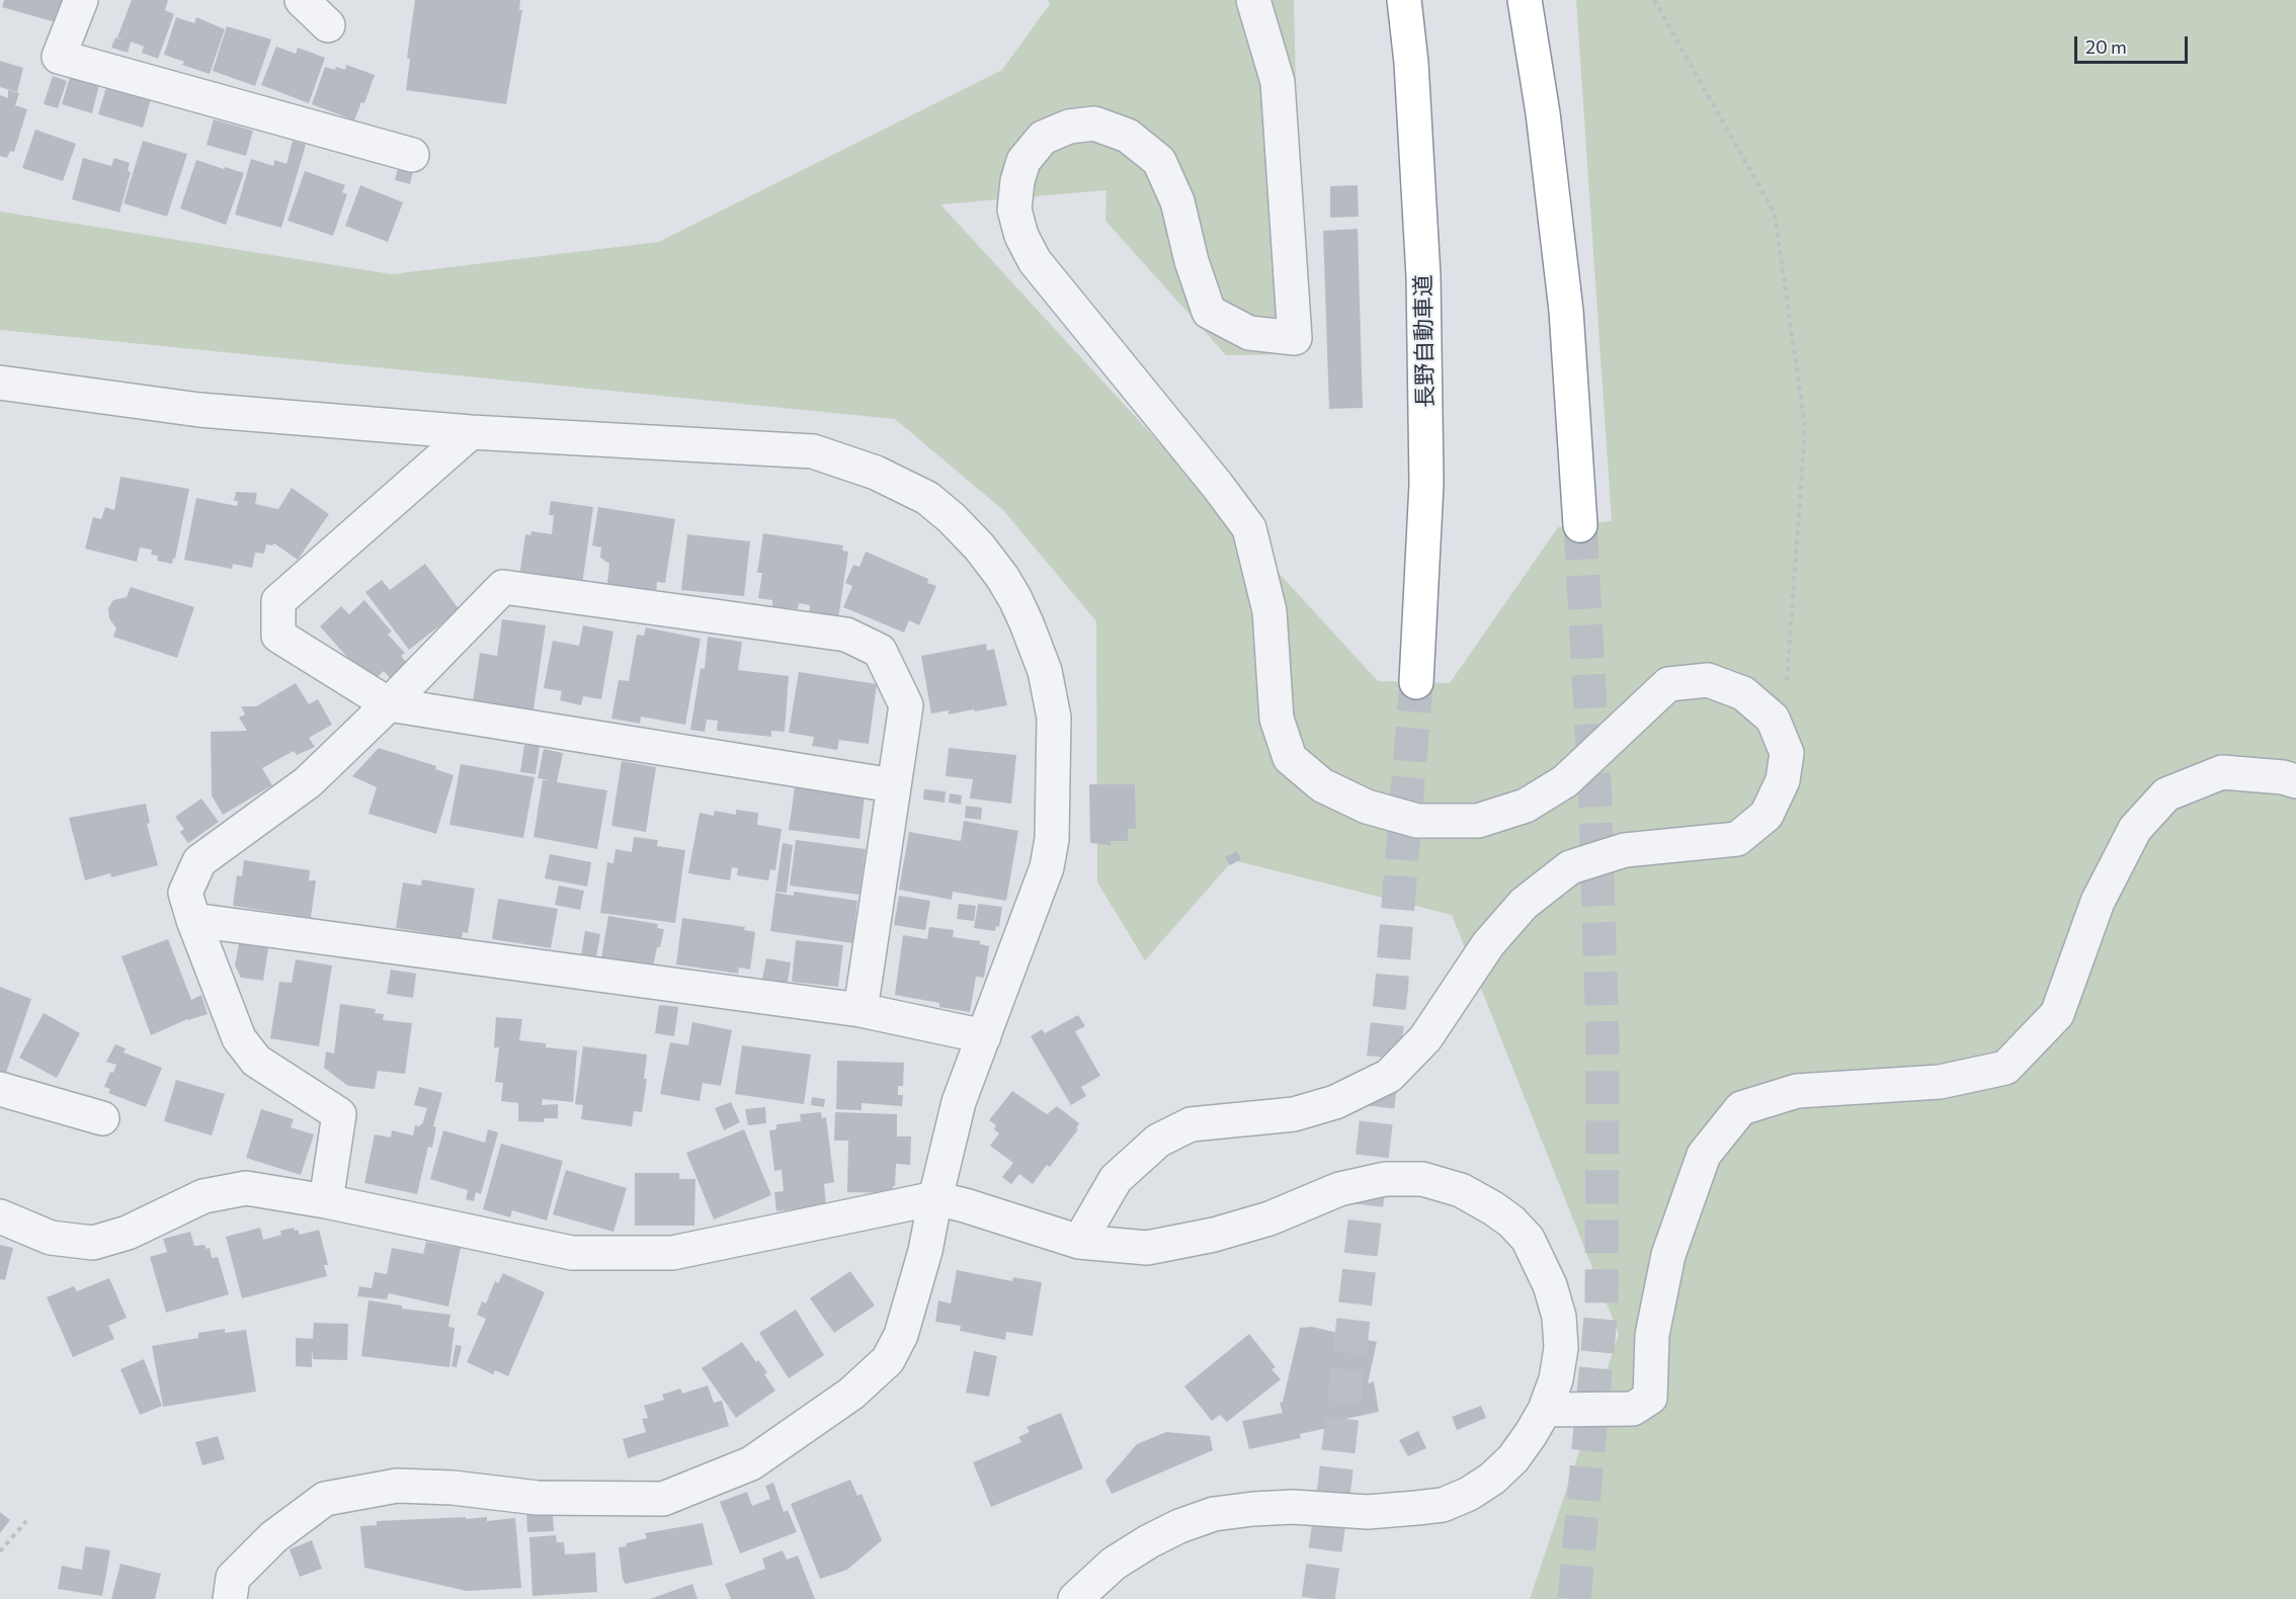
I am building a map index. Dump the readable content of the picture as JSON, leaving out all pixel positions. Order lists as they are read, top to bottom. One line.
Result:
{"streets":{"highway":["長野自動車道"]},"scale_bar":"20 m"}
